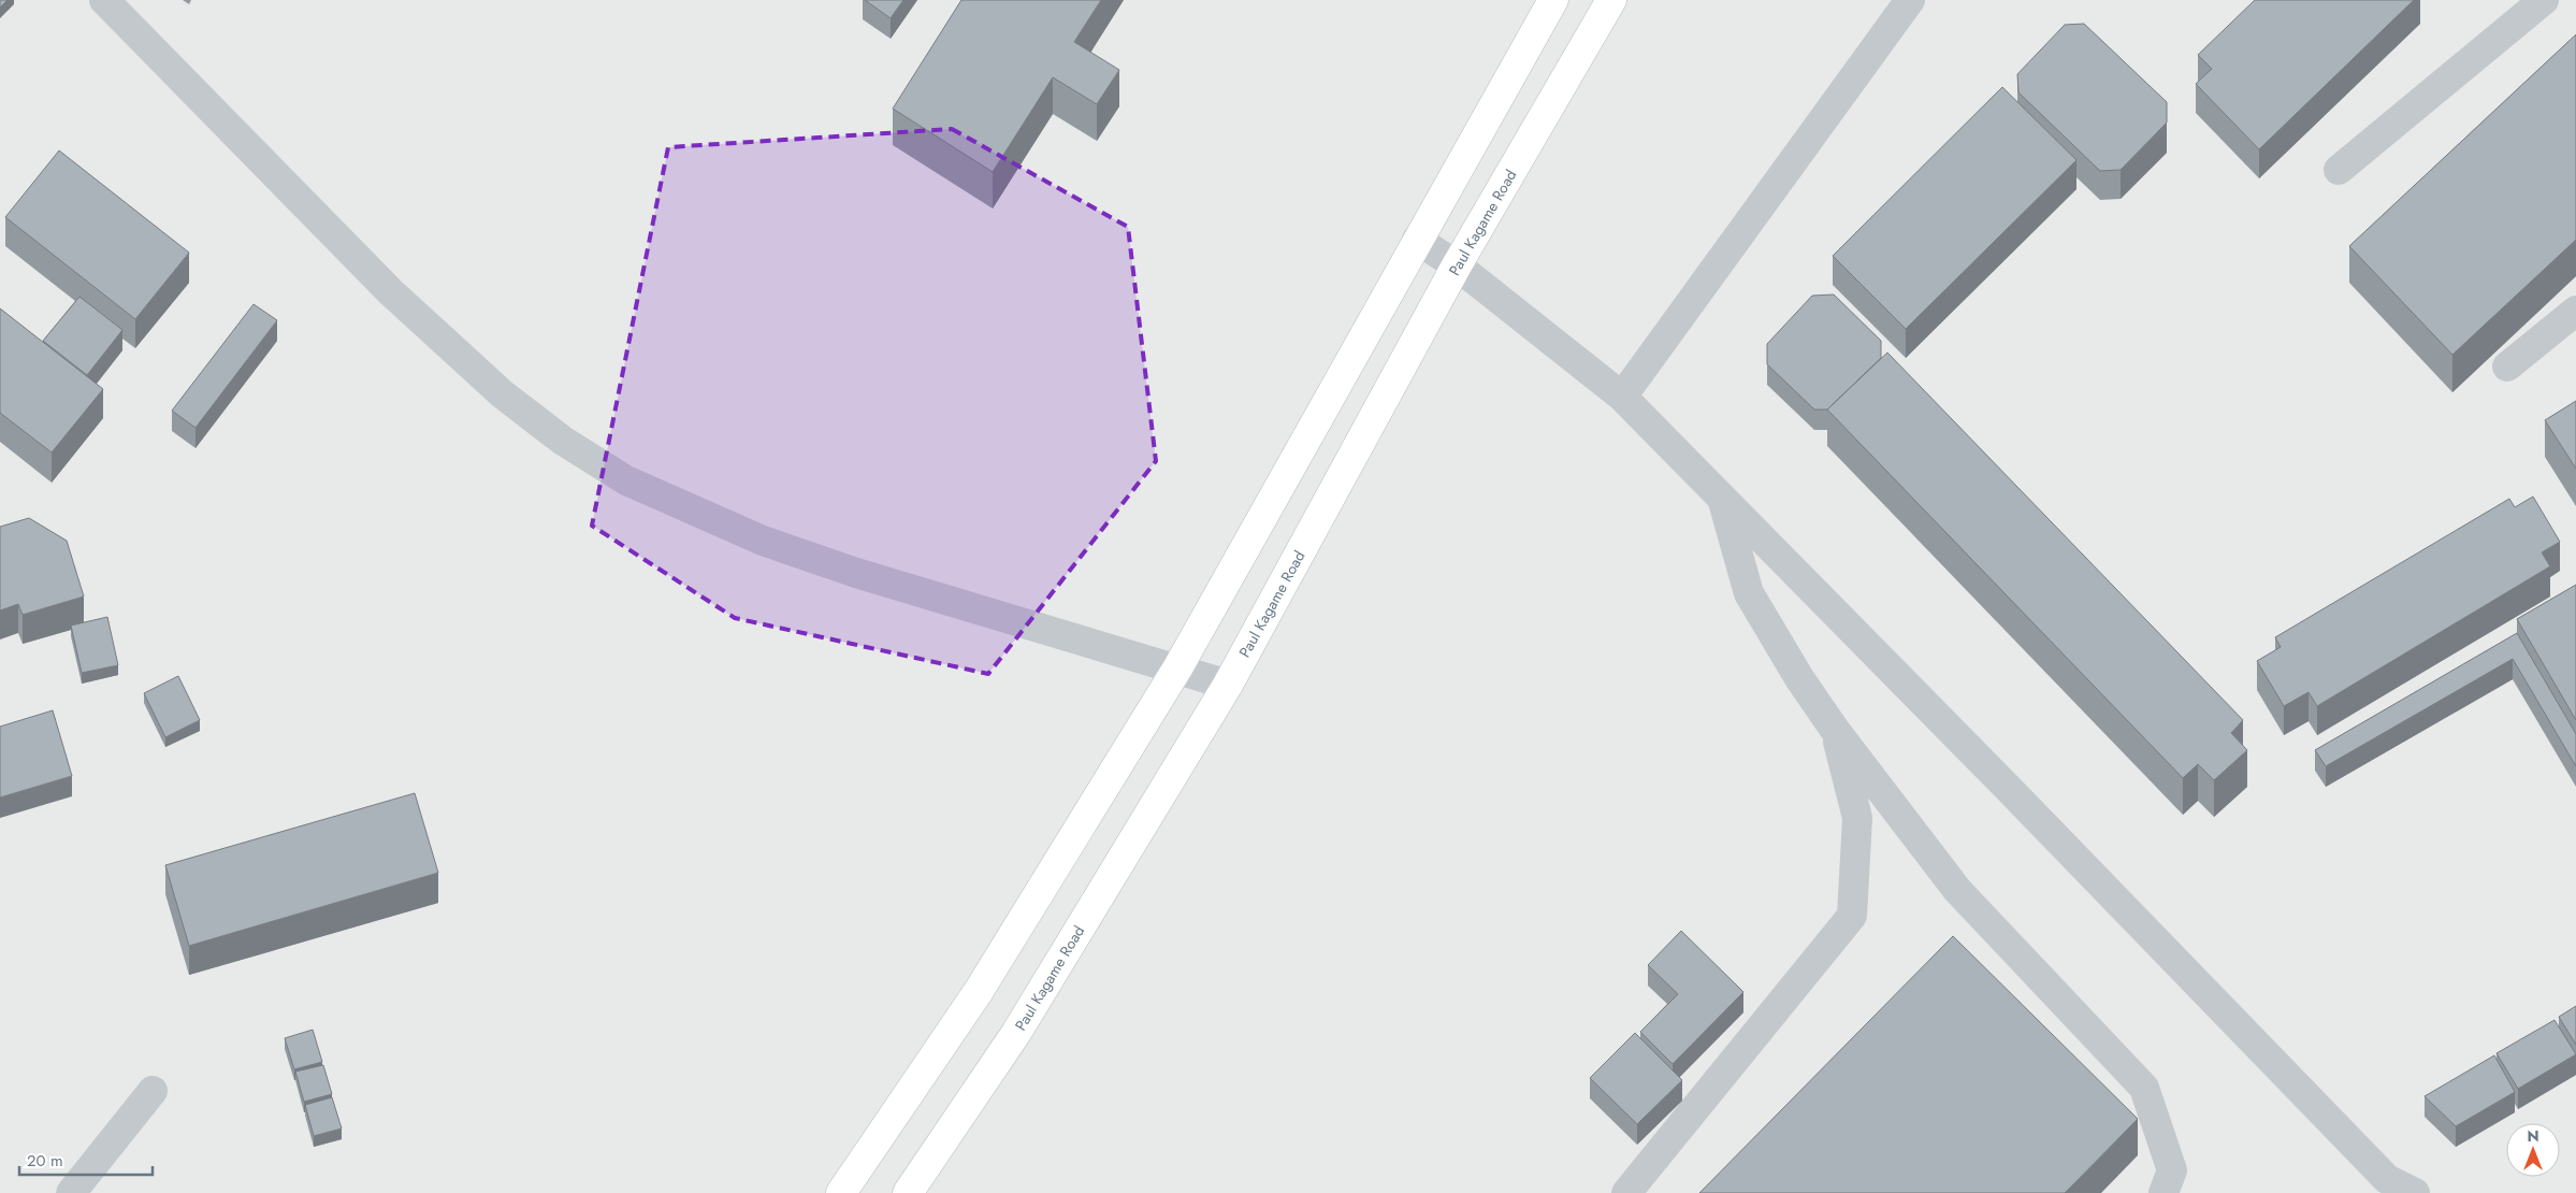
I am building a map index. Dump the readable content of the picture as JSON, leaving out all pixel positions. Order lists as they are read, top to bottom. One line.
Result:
{"streets":{"main road":["Paul Kagame Road"]},"scale_bar":"20 m","north":"top"}
